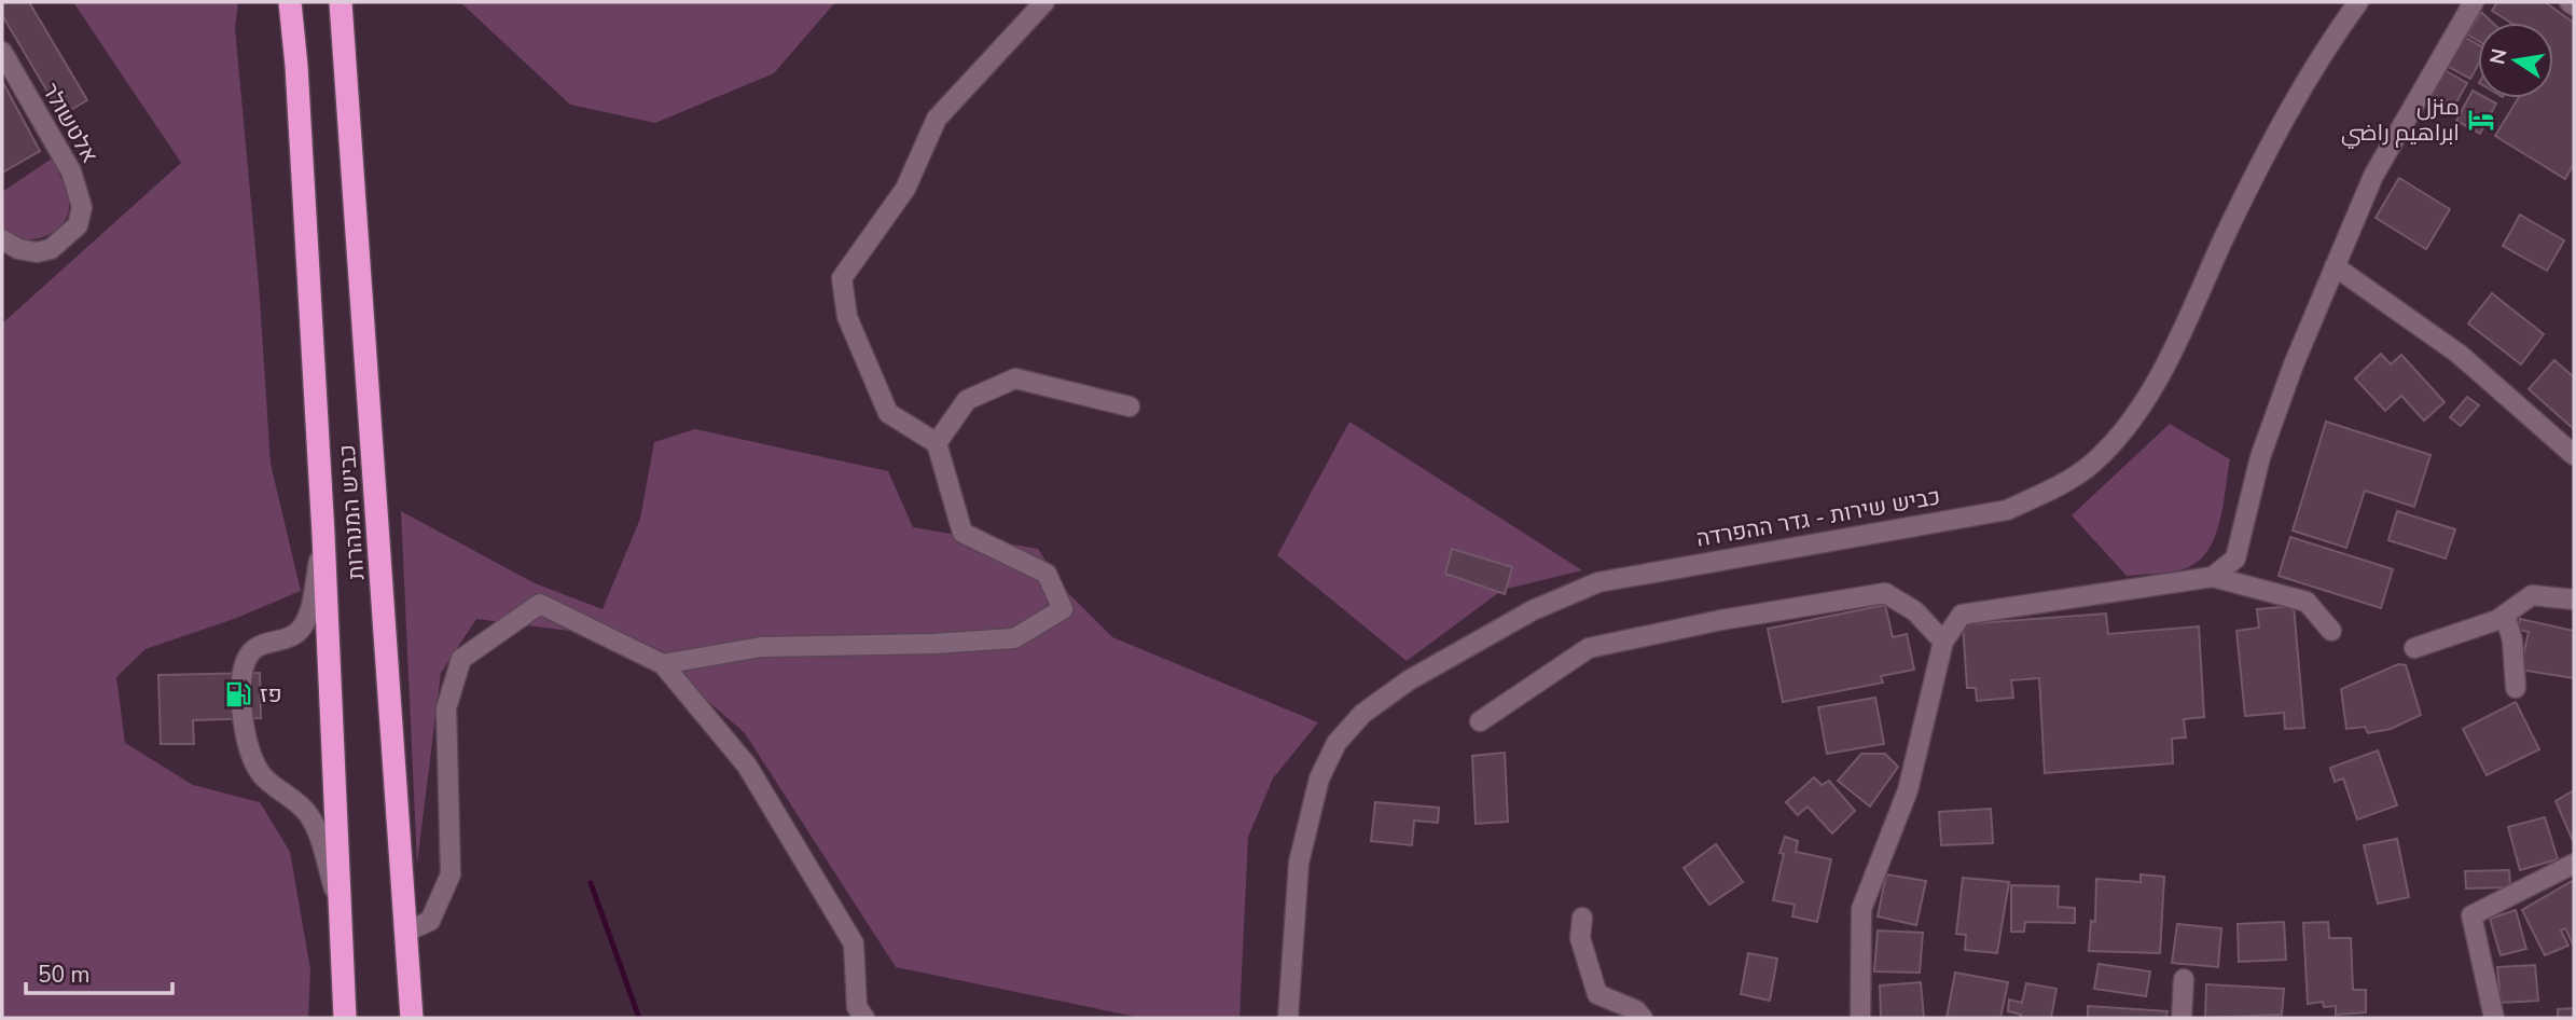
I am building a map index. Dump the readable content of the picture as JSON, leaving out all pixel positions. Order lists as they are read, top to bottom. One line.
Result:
{"streets":{"highway":["כביש המנהרות"],"street":["אלטשולר","כביש שירות - גדר ההפרדה"]},"places":{"hotel":["منزل ابراهيم راضي"],"fuel station":["פז"]},"scale_bar":"50 m","north":"left"}
